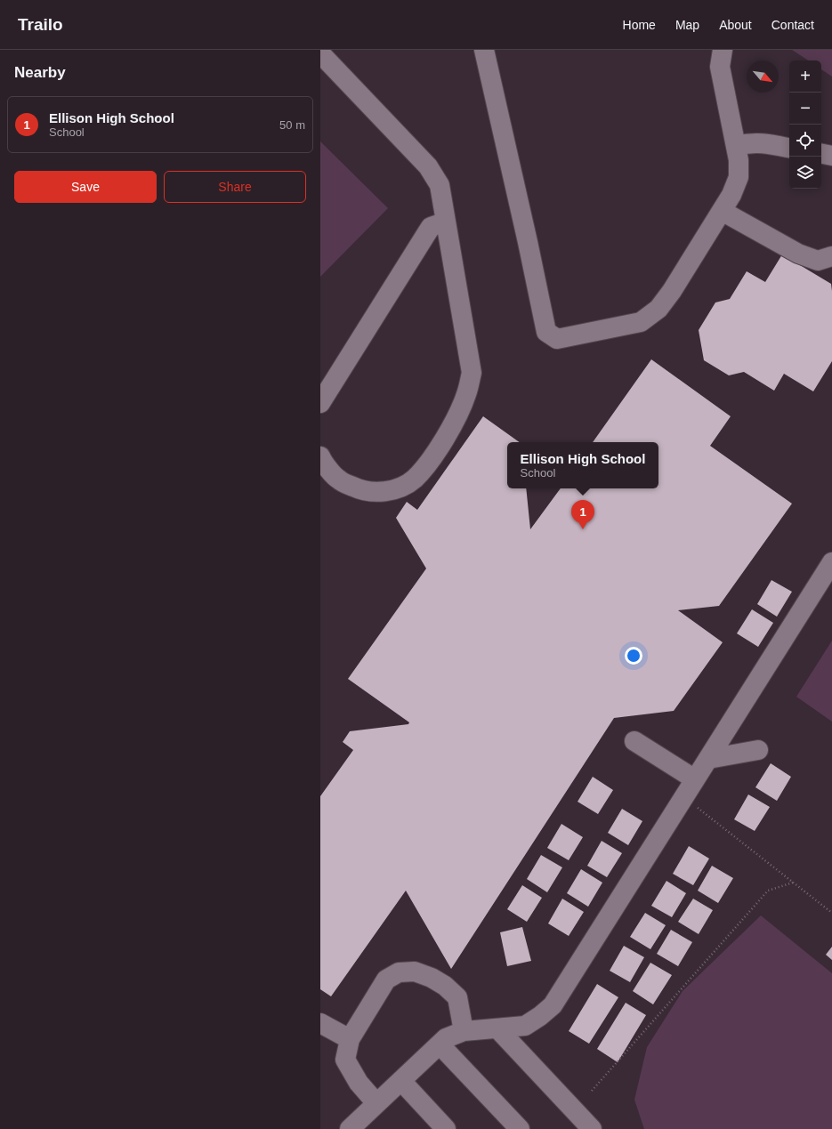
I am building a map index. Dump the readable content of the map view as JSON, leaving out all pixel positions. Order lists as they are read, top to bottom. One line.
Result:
{"north":"bottom right","page":{"header":"Trailo","nav":["Home","Map","About","Contact"],"heading":"Nearby","map_buttons":["+","−"],"list":[{"mark":"1","name":"Ellison High School","note":"School","value":"50 m"}],"buttons":["Save","Share"],"popup":["Ellison High School","School"],"pins":"1"}}
